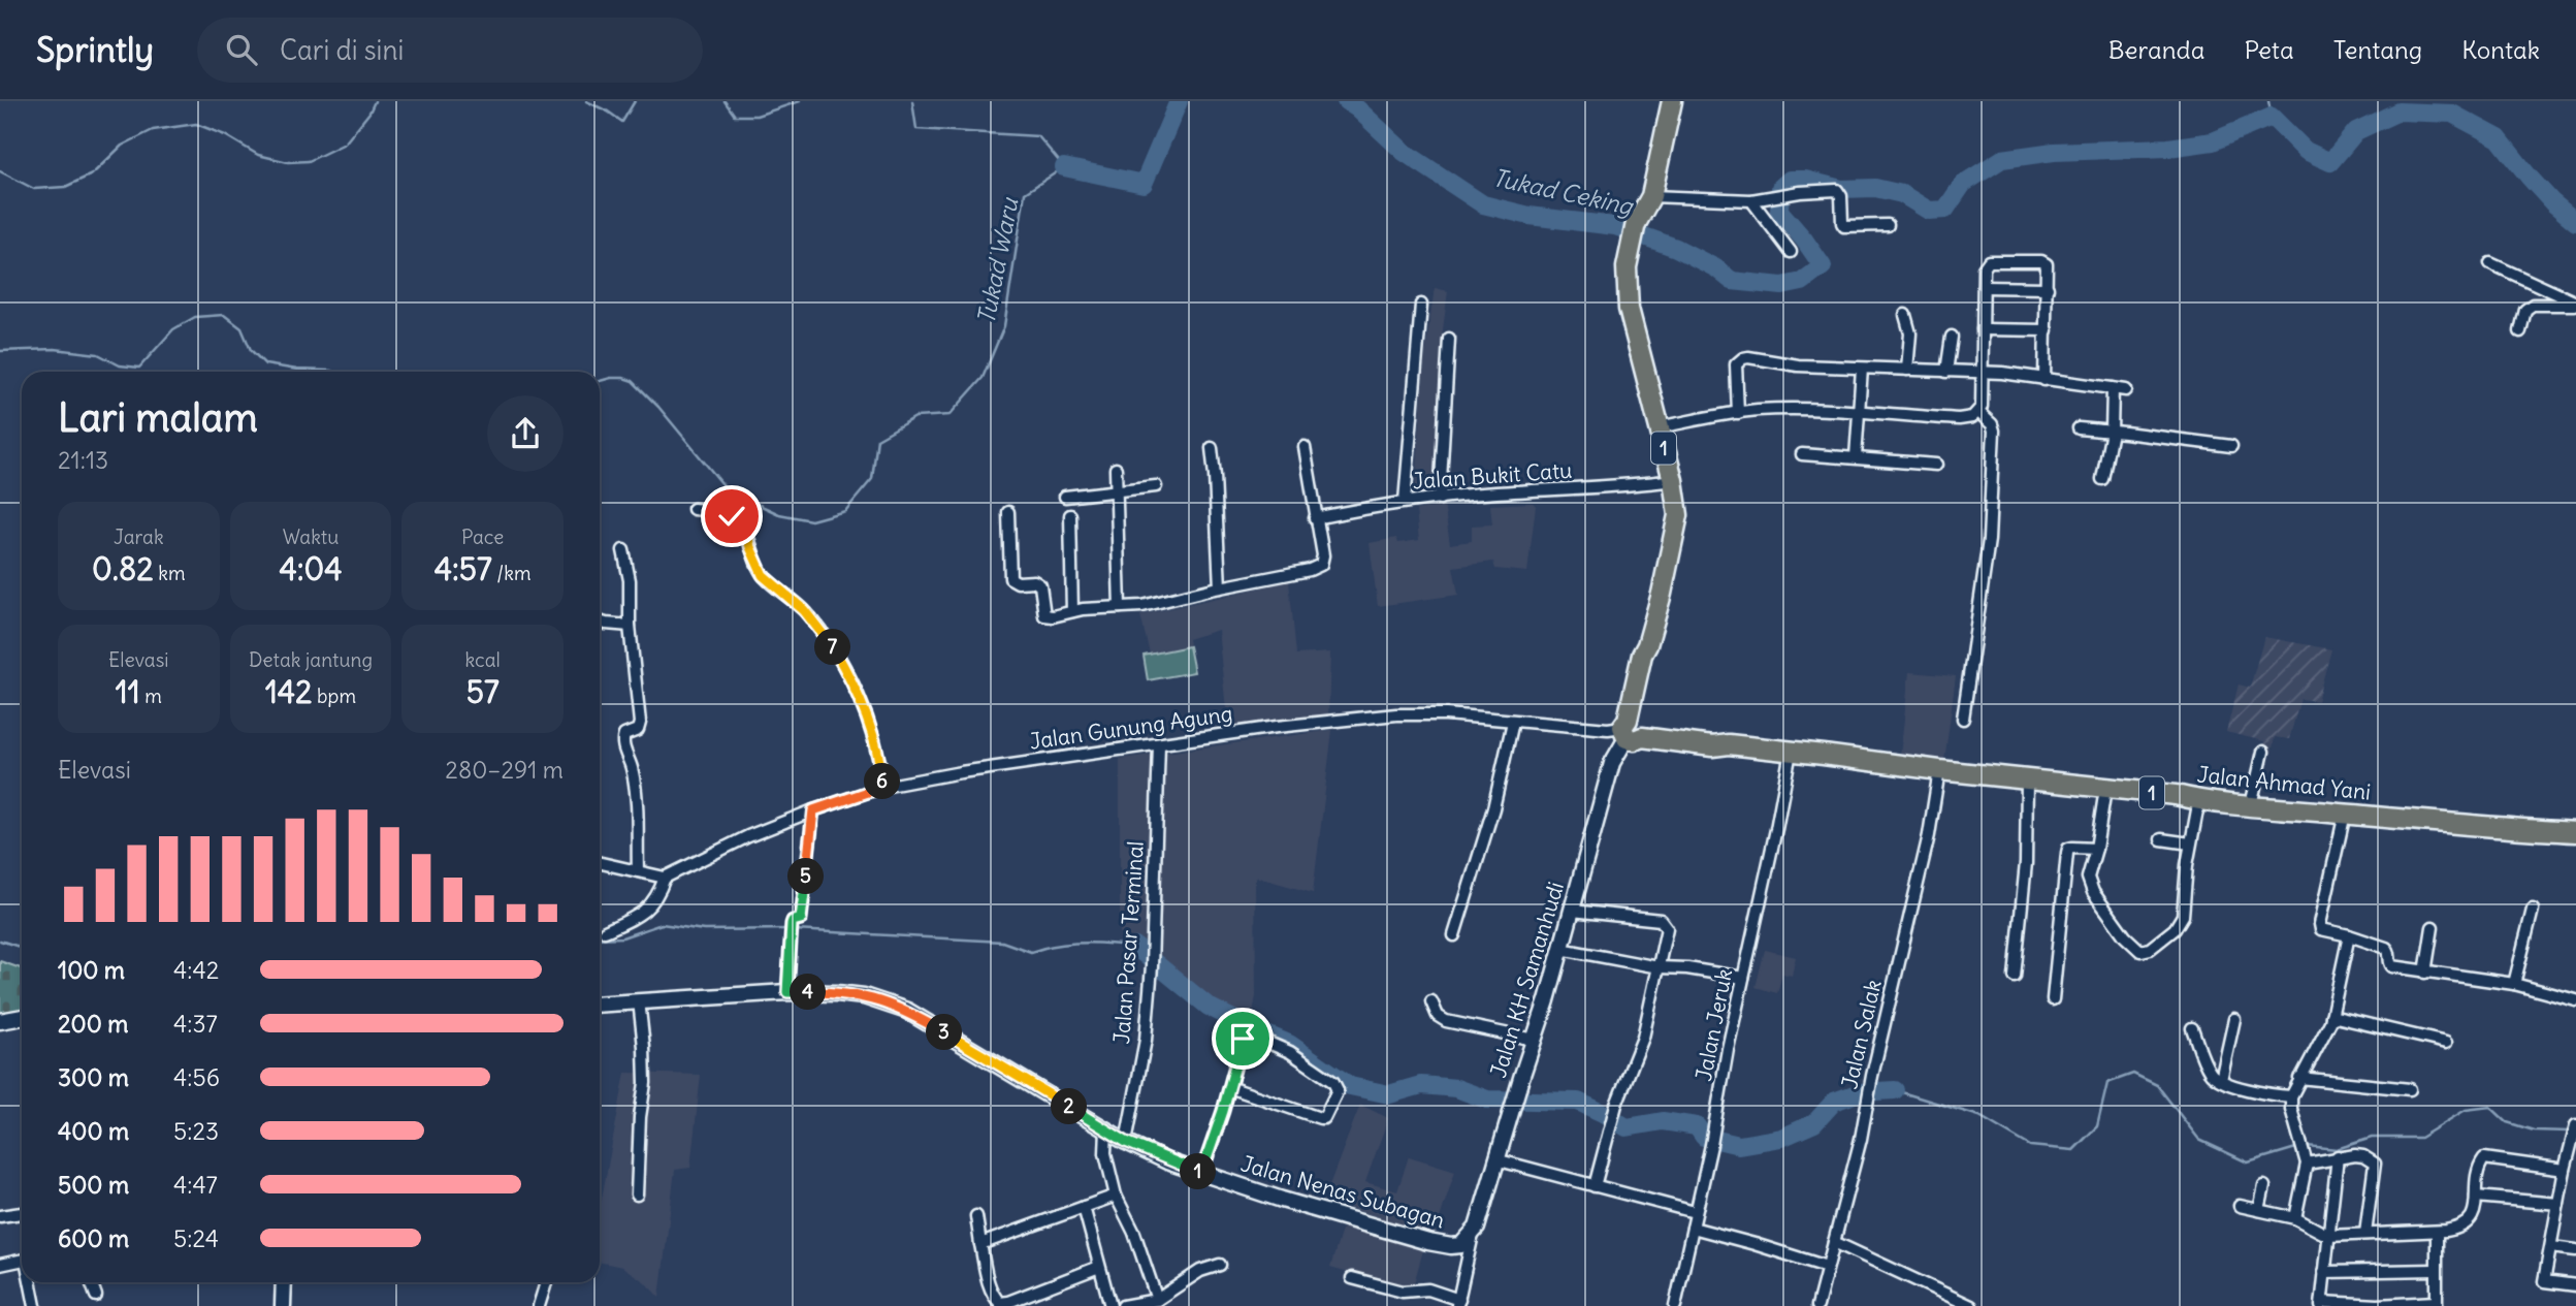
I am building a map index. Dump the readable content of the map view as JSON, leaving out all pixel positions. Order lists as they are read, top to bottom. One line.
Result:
{"streets":{"highway":["1","Jalan Ahmad Yani"],"main road":["Jalan KH Samanhudi","Jalan Nenas Subagan"],"street":["Jalan Bukit Catu","Jalan Gunung Agung","Jalan Pasar Terminal","Jalan Jeruk","Jalan Salak"]},"crossings":[["1","Jalan Bukit Catu"],["1","Jalan Gunung Agung"],["1","Jalan Ahmad Yani"],["1","Jalan KH Samanhudi"],["Jalan Gunung Agung","Jalan Ahmad Yani"],["Jalan Gunung Agung","Jalan Pasar Terminal"],["Jalan Gunung Agung","Jalan KH Samanhudi"],["Jalan Ahmad Yani","Jalan KH Samanhudi"],["Jalan Ahmad Yani","Jalan Jeruk"],["Jalan Ahmad Yani","Jalan Salak"],["Jalan Pasar Terminal","Jalan Nenas Subagan"],["Jalan KH Samanhudi","Jalan Nenas Subagan"]],"water":["Tukad Ceking","Tukad Waru"],"page":{"header":"Sprintly","search":"Cari di sini","nav":["Beranda","Peta","Tentang","Kontak"],"heading":["Lari malam","21:13"],"stats":[["Jarak","0.82 km"],["Waktu","4:04"],["Pace","4:57 /km"],["Elevasi","11 m"],["Detak jantung","142 bpm"],["kcal","57"]],"pins":["7","6","5","4","3","2","1"],"chart":["Elevasi","280–291 m"],"list":[{"name":"100 m","note":"4:42"},{"name":"200 m","note":"4:37"},{"name":"300 m","note":"4:56"},{"name":"400 m","note":"5:23"},{"name":"500 m","note":"4:47"},{"name":"600 m","note":"5:24"}]}}
